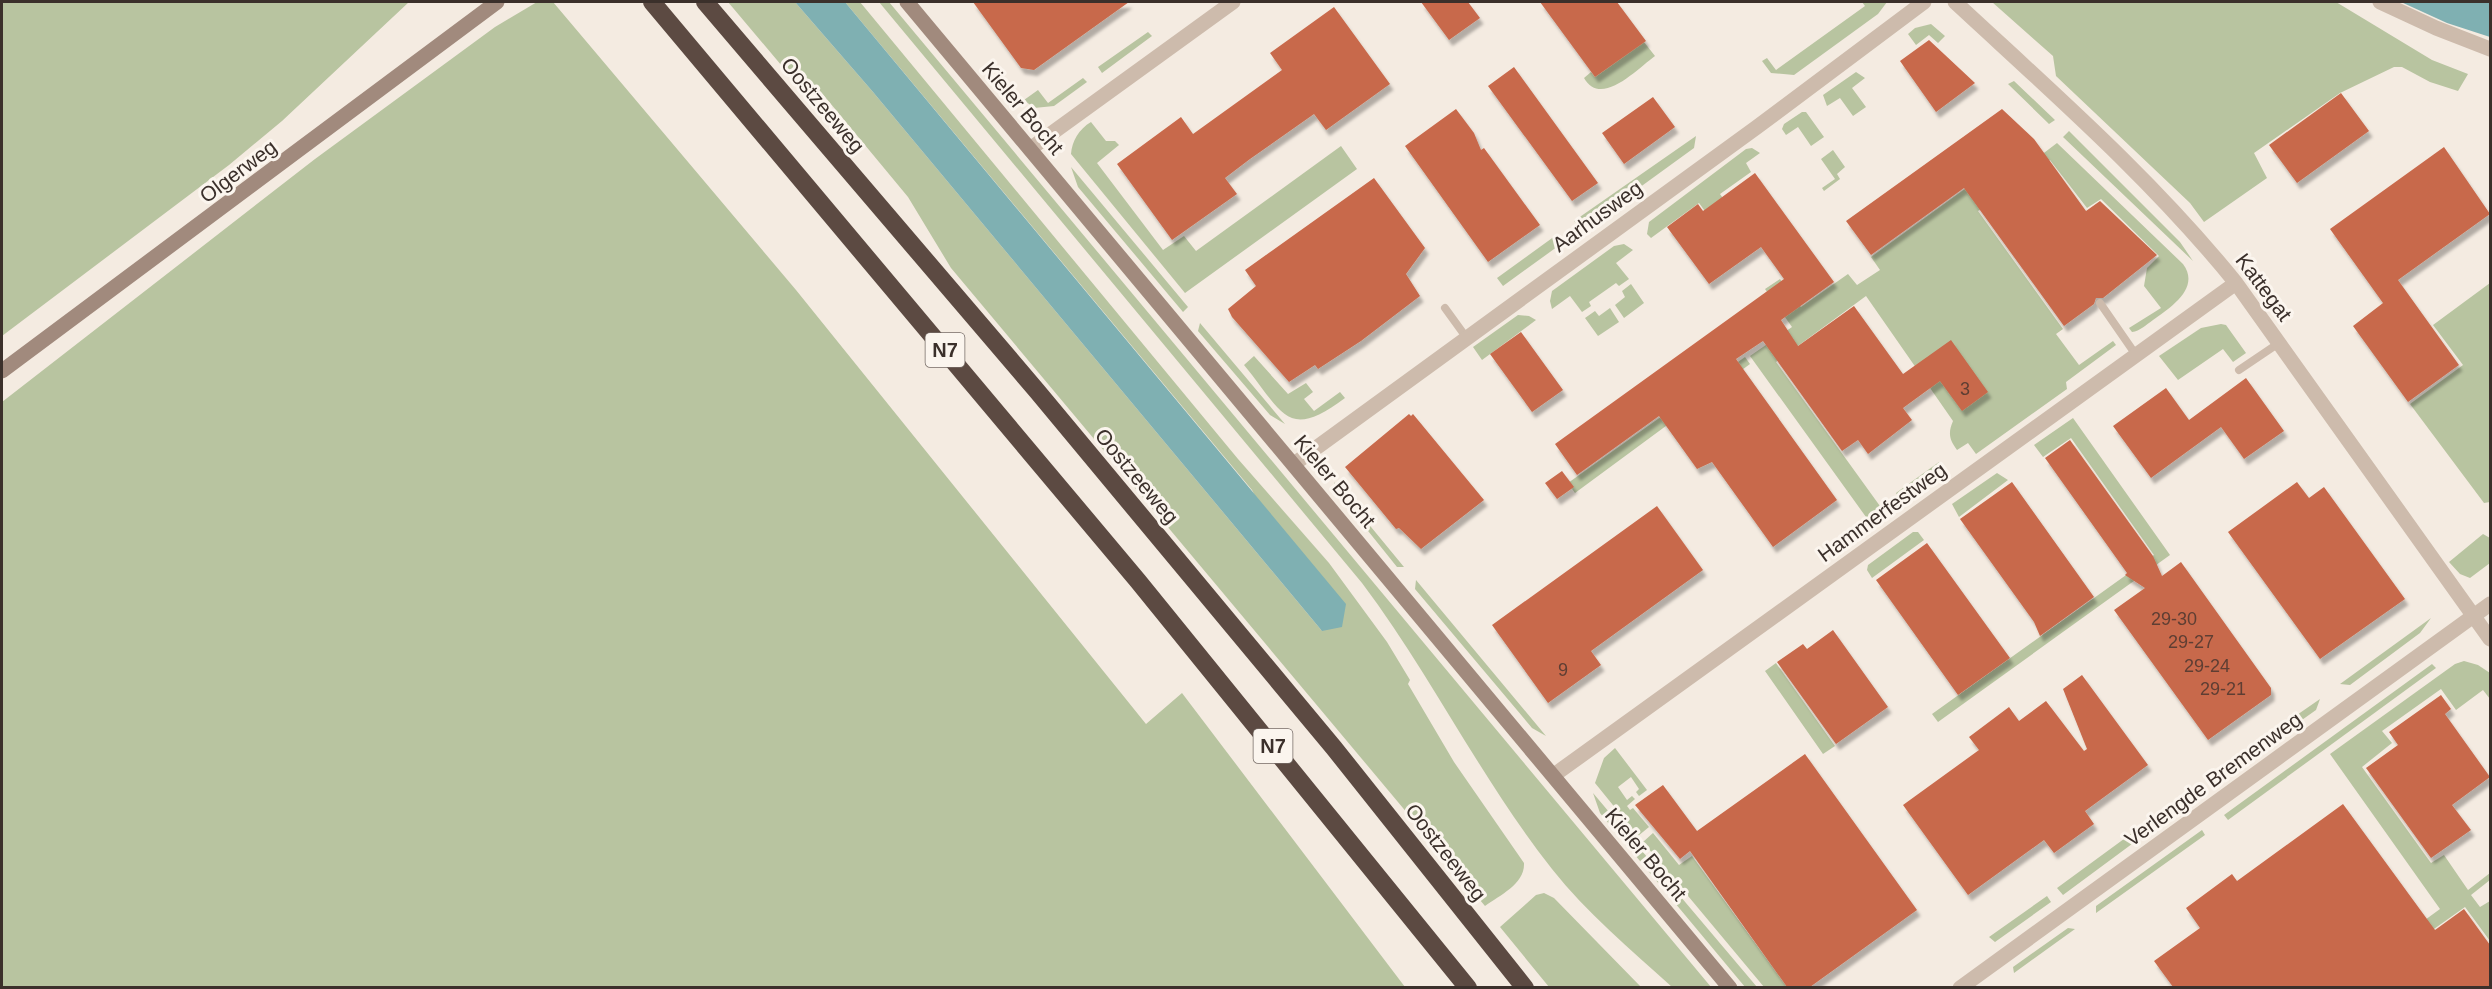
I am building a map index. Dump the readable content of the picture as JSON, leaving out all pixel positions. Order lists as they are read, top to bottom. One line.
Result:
{"streets":{"highway":["Oostzeeweg","N7"],"street":["Kieler Bocht","Olgerweg","Aarhusweg","Kattegat","Hammerfestweg","Verlengde Bremenweg"]},"crossings":[["Kieler Bocht","Aarhusweg"],["Kieler Bocht","Hammerfestweg"],["Kattegat","Hammerfestweg"],["Kattegat","Verlengde Bremenweg"]],"house_numbers":["3","29-30","29-27","29-24","9","29-21"]}
